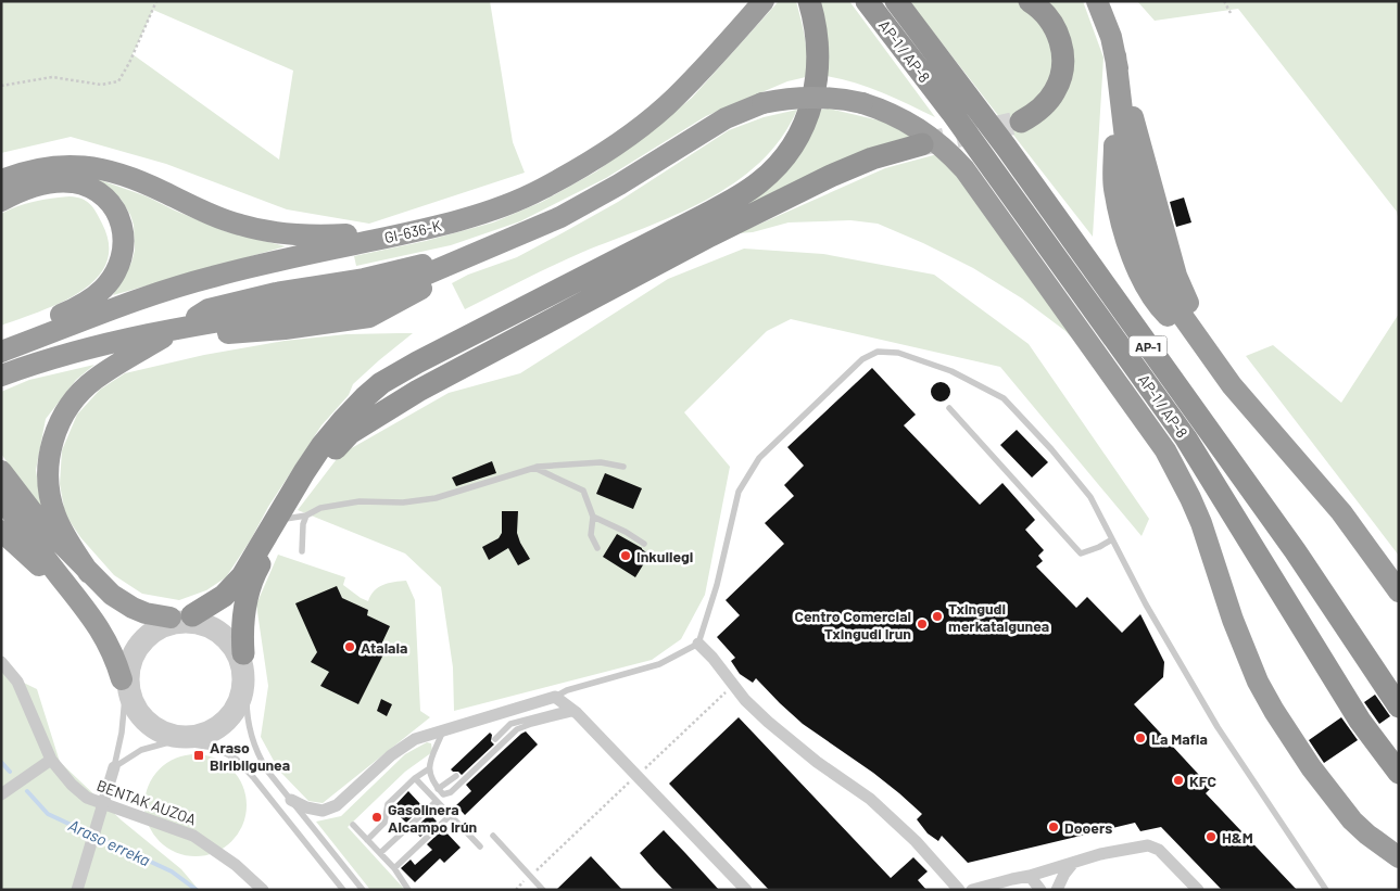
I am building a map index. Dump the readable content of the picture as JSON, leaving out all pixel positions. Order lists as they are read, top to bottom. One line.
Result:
{"streets":{"highway":["AP-1 / AP-8","GI-636-K","AP-1"],"street":["BENTAK AUZOA"]},"water":["Araso erreka"],"places":{"other":["Inkuilegi","Txingudi merkatalgunea","Centro Comercial Txingudi Irun","Atalaia","La Mafia","KFC","Gasolinera Alcampo Irún","Dooers","H&M"],"transit":["Araso Biribilgunea"]}}
